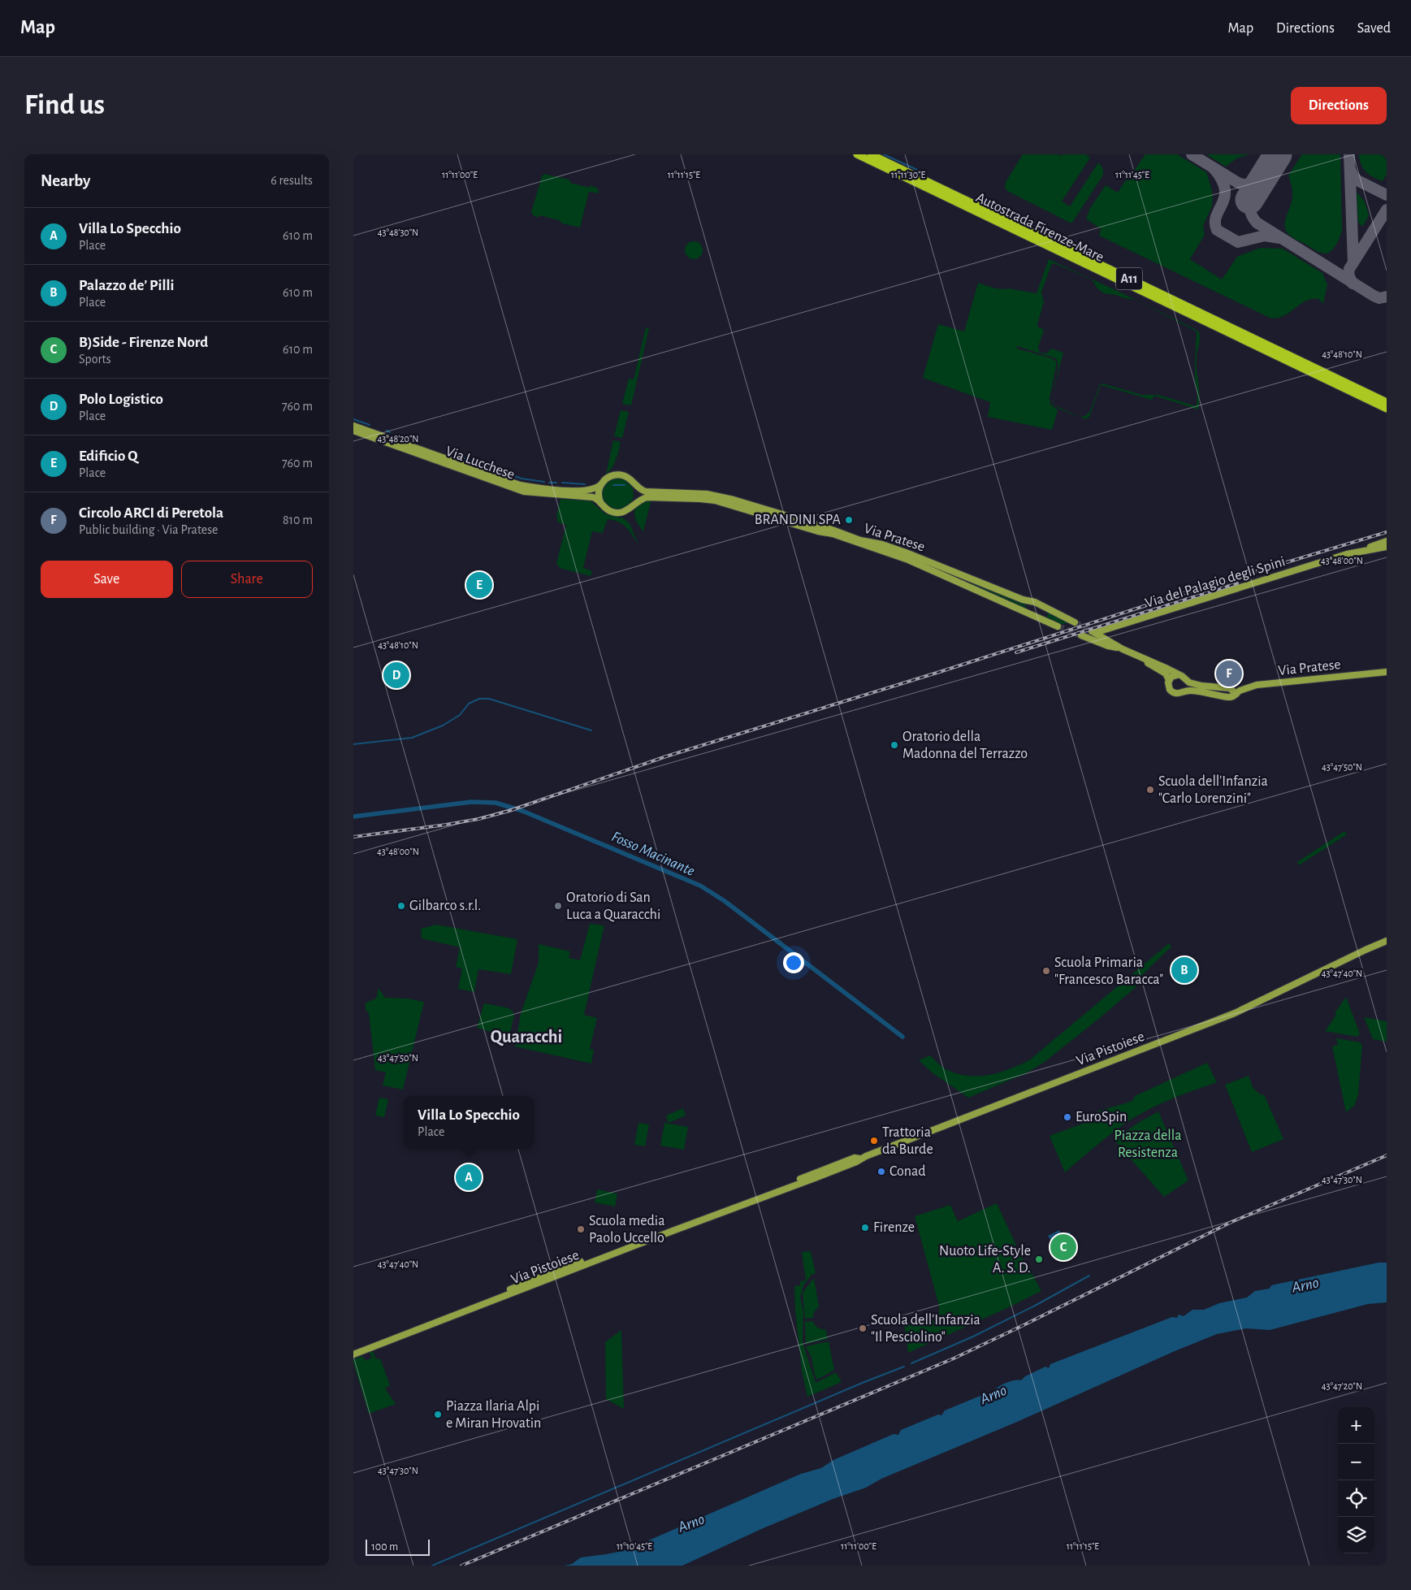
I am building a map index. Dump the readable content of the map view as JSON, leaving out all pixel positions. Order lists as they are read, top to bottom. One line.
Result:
{"streets":{"highway":["Autostrada Firenze-Mare","A11"],"main road":["Via Lucchese","Via Pratese","Via del Palagio degli Spini","Via Pistoiese"]},"crossings":[["Via Lucchese","Via Pratese"]],"districts":["Quaracchi"],"water":["Fosso Macinante","Arno"],"parks":["Piazza della Resistenza"],"places":["BRANDINI SPA","Oratorio della Madonna del Terrazzo","Scuola dell'Infanzia \"Carlo Lorenzini\"","Gilbarco s.r.l.","Oratorio di San Luca a Quaracchi","Scuola Primaria \"Francesco Baracca\"","EuroSpin","Trattoria da Burde","Conad","Firenze","Scuola media Paolo Uccello","Nuoto Life-Style A. S. D.","Scuola dell'Infanzia \"Il Pesciolino\"","Piazza Ilaria Alpi e Miran Hrovatin"],"scale_bar":"100 m","page":{"header":"Map","nav":["Map","Directions","Saved"],"buttons":["Directions",["Save","Share"]],"title":"Find us","heading":["Nearby","6 results"],"list":[{"mark":"A","name":"Villa Lo Specchio","note":"Place","value":"610 m"},{"mark":"B","name":"Palazzo de’ Pilli","note":"Place","value":"610 m"},{"mark":"C","name":"B)Side - Firenze Nord","note":"Sports","value":"610 m"},{"mark":"D","name":"Polo Logistico","note":"Place","value":"760 m"},{"mark":"E","name":"Edificio Q","note":"Place","value":"760 m"},{"mark":"F","name":"Circolo ARCI di Peretola","note":"Public building · Via Pratese","value":"810 m"}],"pins":["E","F","D","B","A","C"],"popup":["Villa Lo Specchio","Place"],"map_buttons":["+","−"],"scale":"100 m"},"coordinates":["11°11'00\"E","11°11'15\"E","11°11'30\"E","11°11'45\"E","43°48'30\"N","43°48'10\"N","43°48'20\"N","43°48'00\"N","43°47'50\"N","43°47'40\"N","43°47'30\"N","43°47'20\"N","11°10'45\"E"]}
